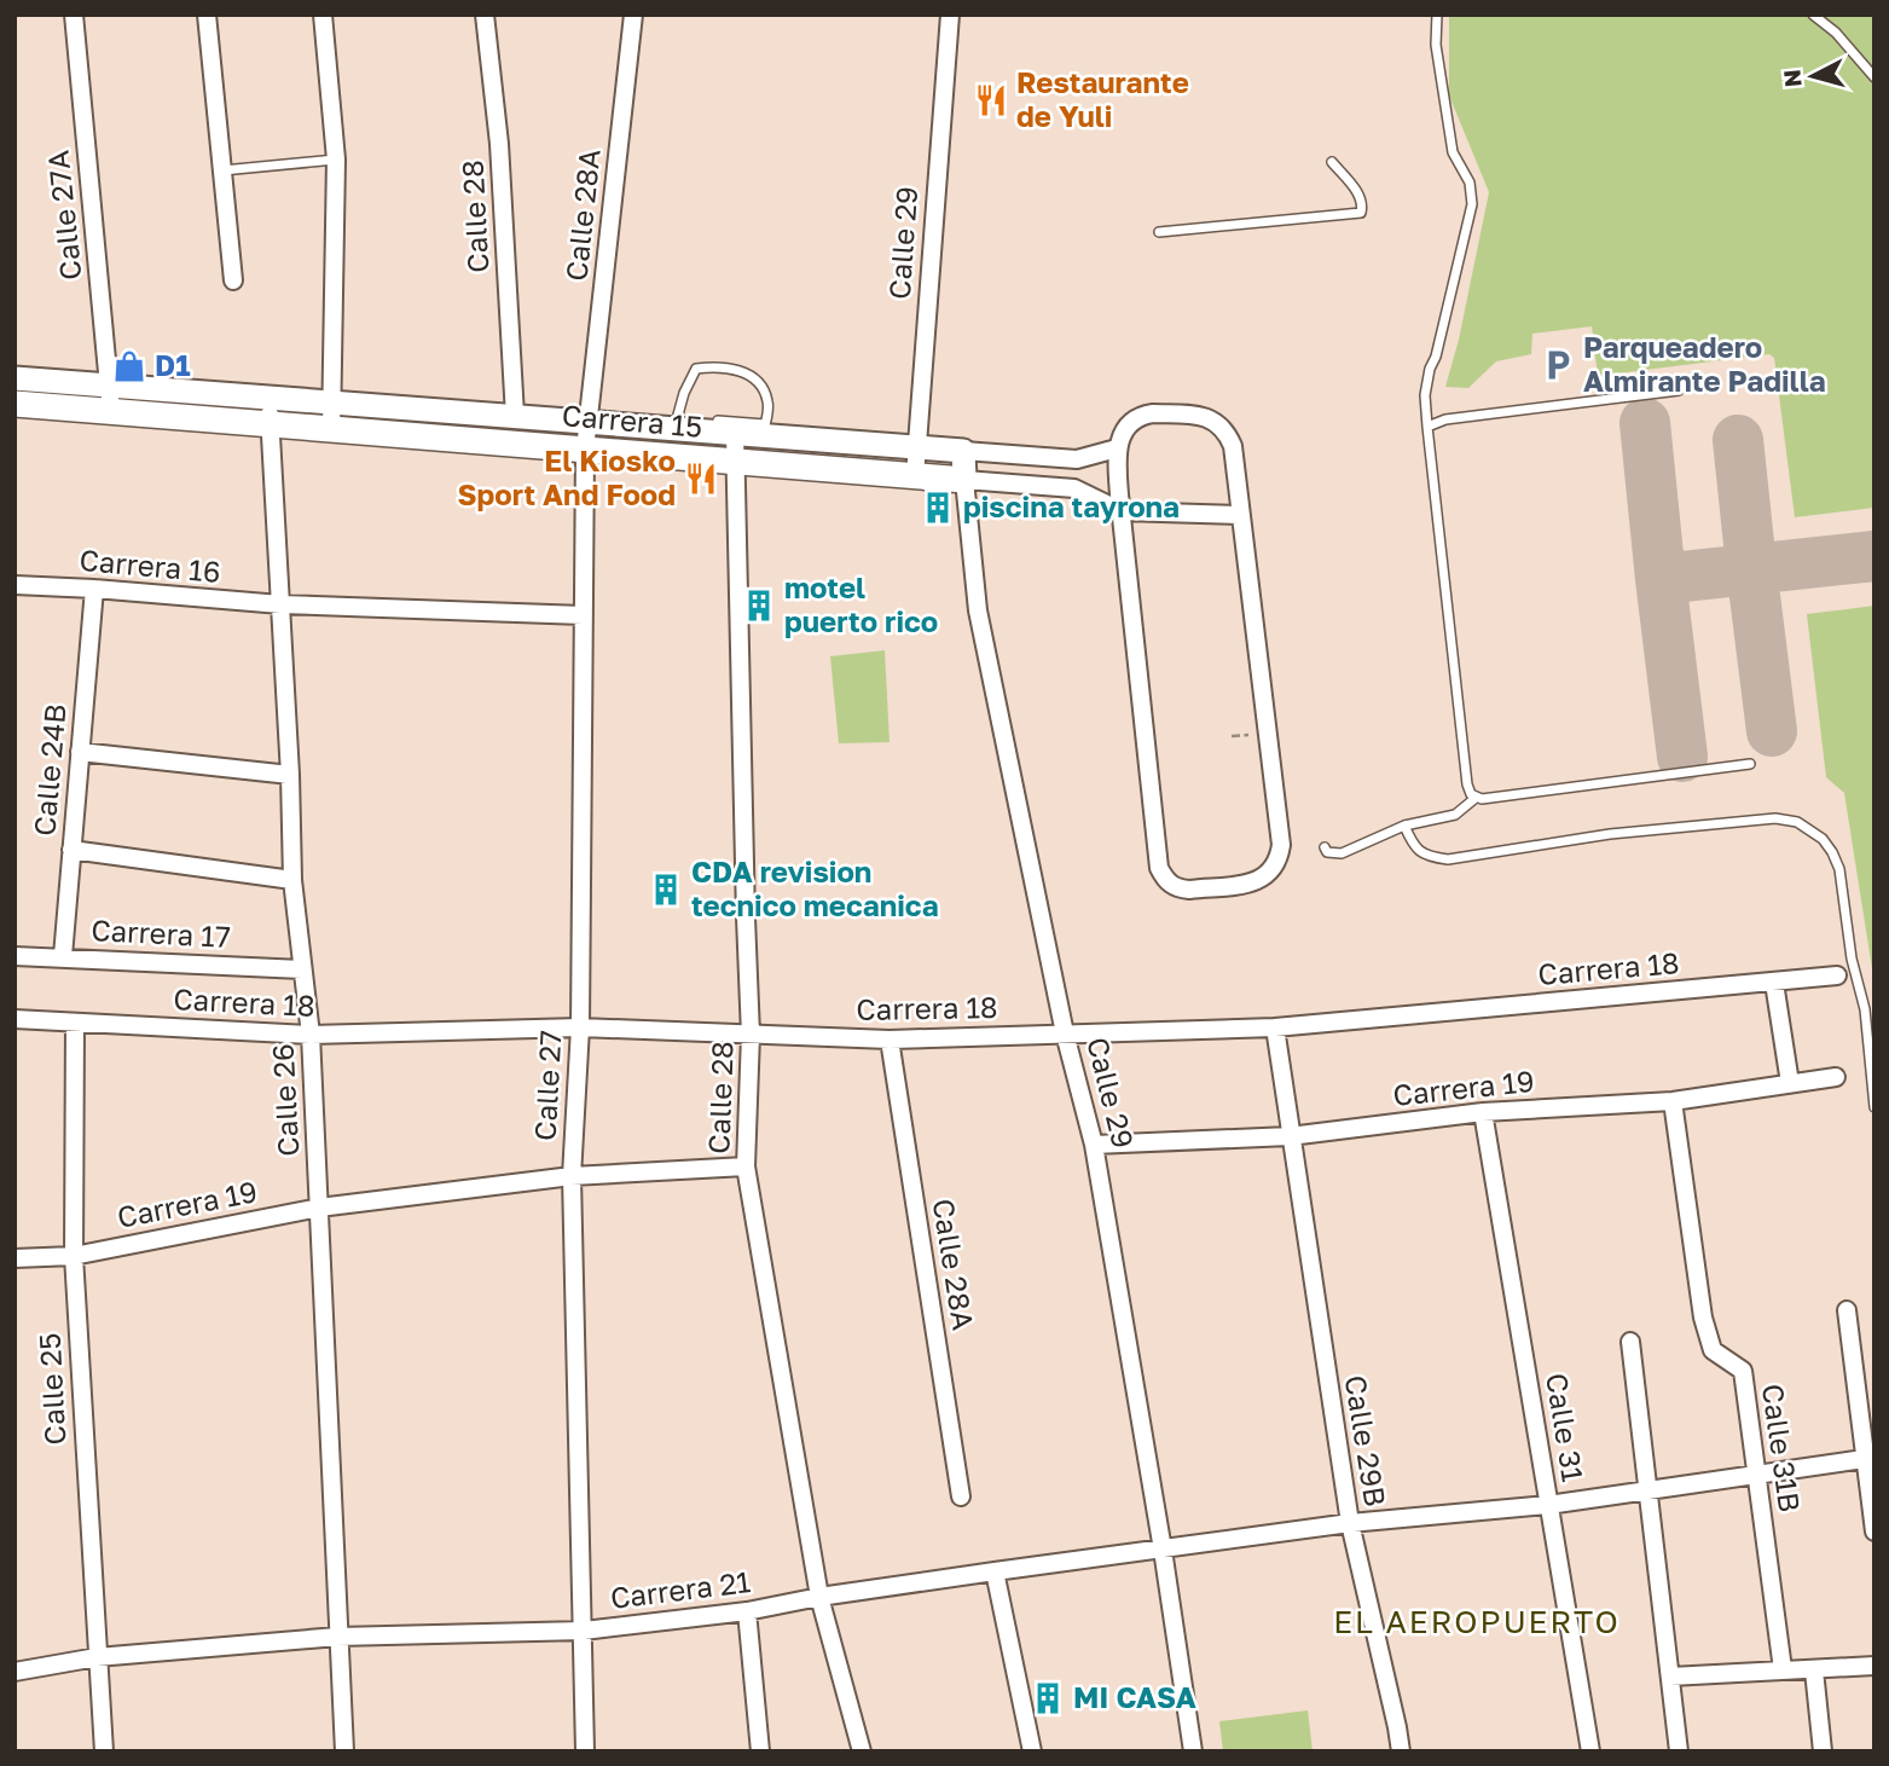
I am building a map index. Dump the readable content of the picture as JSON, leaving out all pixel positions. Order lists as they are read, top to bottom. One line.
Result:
{"streets":{"main road":["Carrera 15"],"street":["Calle 27A","Calle 28A","Calle 28","Calle 29","Carrera 16","Calle 24B","Carrera 17","Carrera 18","Calle 27","Carrera 19","Calle 26","Calle 25","Calle 31","Calle 29B","Calle 31B","Carrera 21"]},"crossings":[["Calle 27A","Carrera 15"],["Calle 28A","Carrera 15"],["Calle 28A","Carrera 18"],["Calle 28A","Calle 27"],["Calle 28","Carrera 15"],["Calle 28","Carrera 18"],["Calle 28","Carrera 19"],["Calle 28","Carrera 21"],["Calle 29","Carrera 15"],["Calle 29","Carrera 18"],["Calle 29","Carrera 19"],["Calle 29","Carrera 21"],["Carrera 15","Calle 27"],["Carrera 15","Calle 26"],["Carrera 16","Calle 24B"],["Carrera 16","Calle 27"],["Carrera 16","Calle 26"],["Calle 24B","Carrera 17"],["Carrera 17","Calle 26"],["Carrera 18","Calle 27"],["Carrera 18","Calle 26"],["Carrera 18","Calle 25"],["Carrera 18","Calle 29B"],["Calle 27","Carrera 19"],["Calle 27","Carrera 21"],["Carrera 19","Calle 26"],["Carrera 19","Calle 25"],["Carrera 19","Calle 31"],["Carrera 19","Calle 29B"],["Carrera 19","Calle 31B"],["Calle 26","Carrera 21"],["Calle 25","Carrera 21"],["Calle 31","Carrera 21"],["Calle 29B","Carrera 21"],["Calle 31B","Carrera 21"]],"districts":["EL AEROPUERTO"],"places":{"restaurant":["Restaurante de Yuli","El Kiosko Sport And Food"],"parking":["Parqueadero Almirante Padilla"],"shop":["D1"],"building":["piscina tayrona","motel puerto rico","CDA revision tecnico mecanica","MI CASA"]},"north":"left"}
